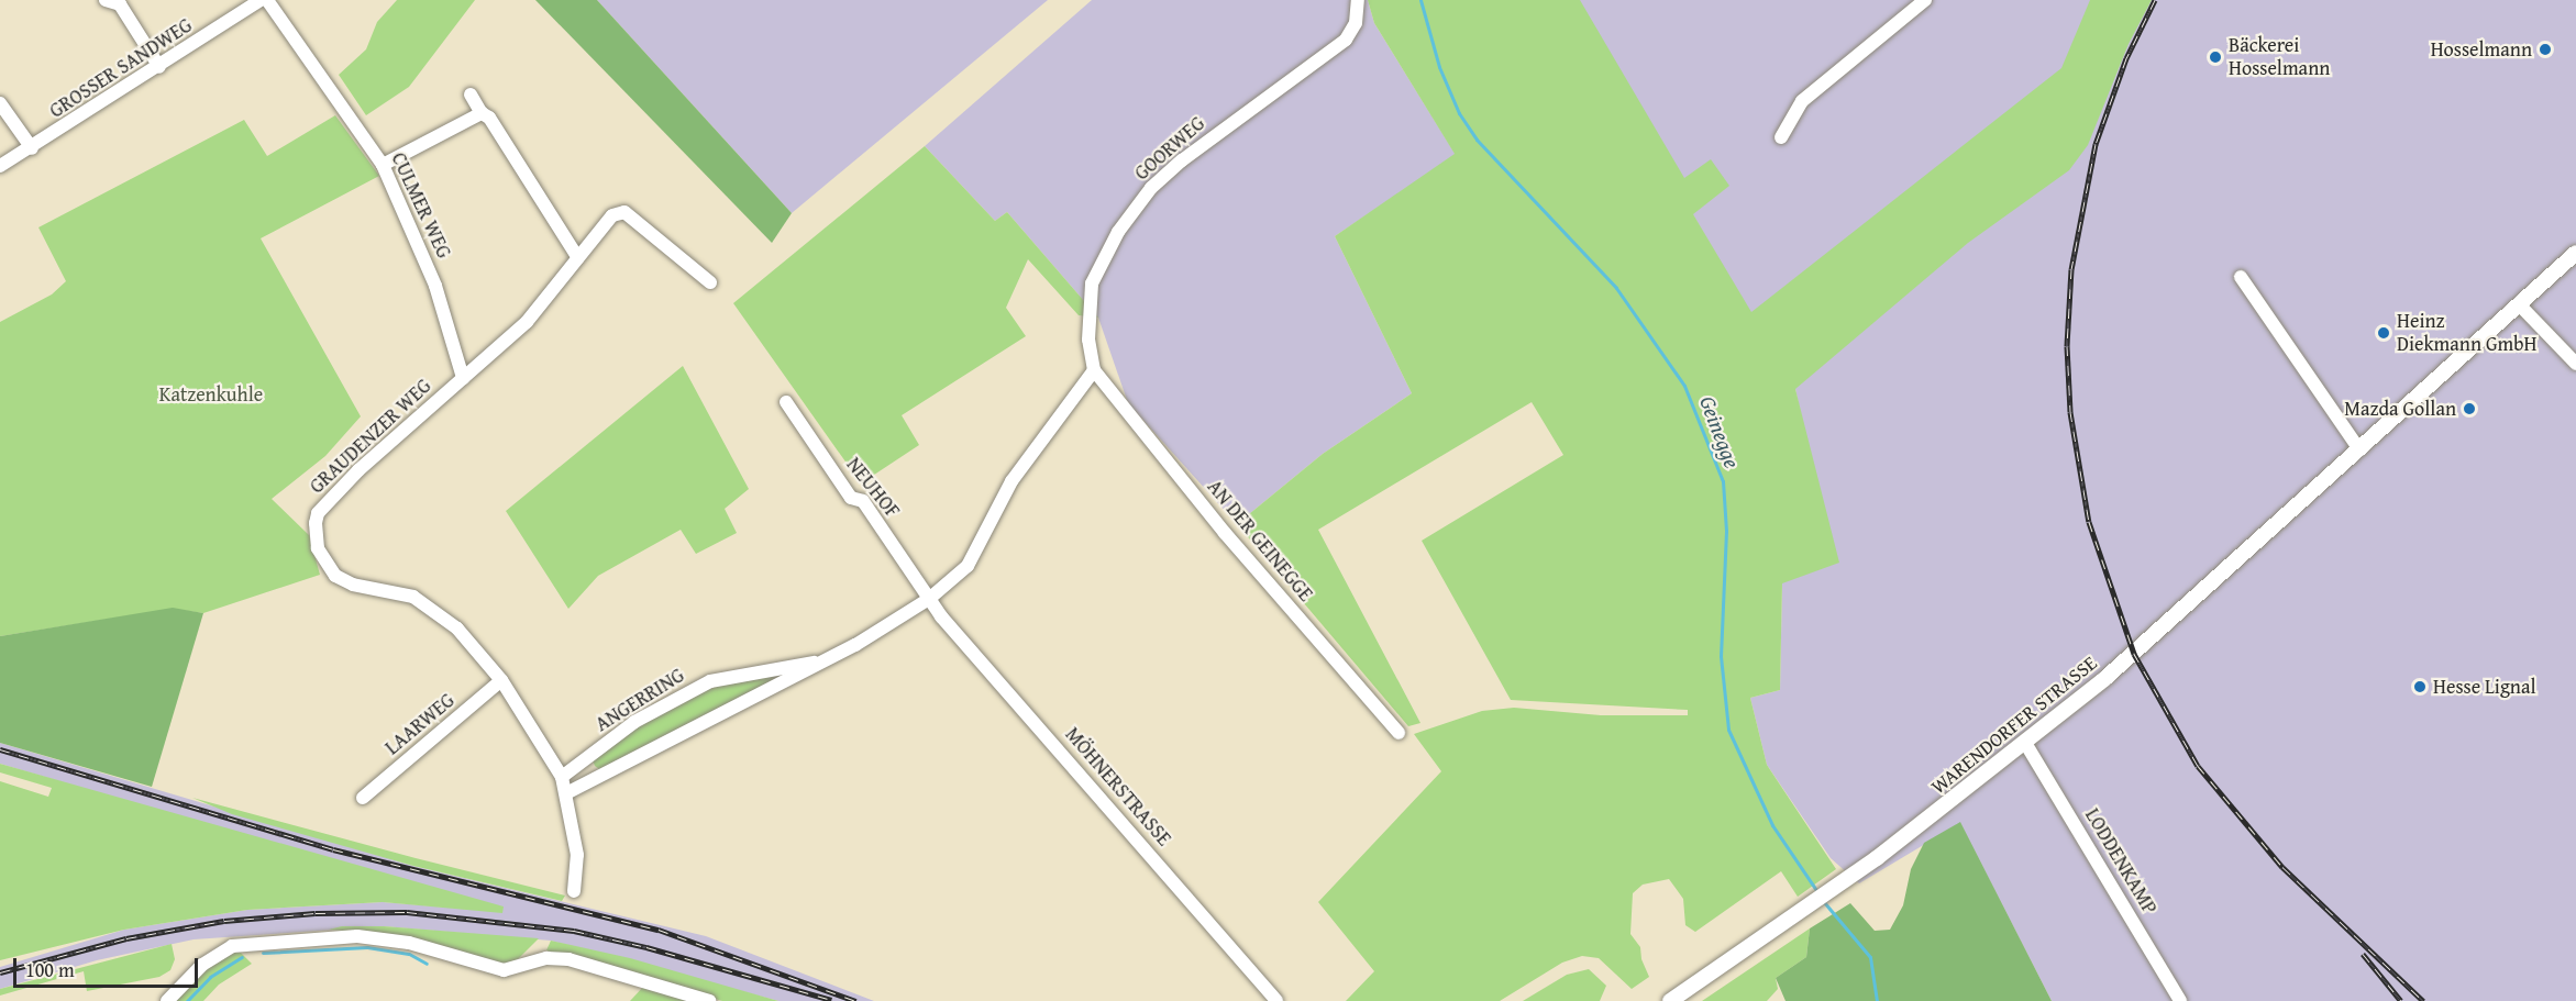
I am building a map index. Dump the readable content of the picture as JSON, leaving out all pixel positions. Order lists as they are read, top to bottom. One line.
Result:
{"streets":{"street":["GROSSER SANDWEG","GOORWEG","CULMER WEG","GRAUDENZER WEG","NEUHOF","AN DER GEINEGGE","ANGERRING","LAARWEG","WARENDORFER STRASSE","MÖHNERSTRASSE","LODDENKAMP"]},"crossings":[["GOORWEG","AN DER GEINEGGE"],["CULMER WEG","GRAUDENZER WEG"],["GRAUDENZER WEG","ANGERRING"],["GRAUDENZER WEG","LAARWEG"],["NEUHOF","ANGERRING"],["NEUHOF","MÖHNERSTRASSE"],["ANGERRING","MÖHNERSTRASSE"],["WARENDORFER STRASSE","LODDENKAMP"]],"water":["Geinegge"],"parks":["Katzenkuhle"],"places":["Hosselmann","Bäckerei Hosselmann","Heinz Diekmann GmbH","Mazda Gollan","Hesse Lignal"],"scale_bar":"100 m"}
